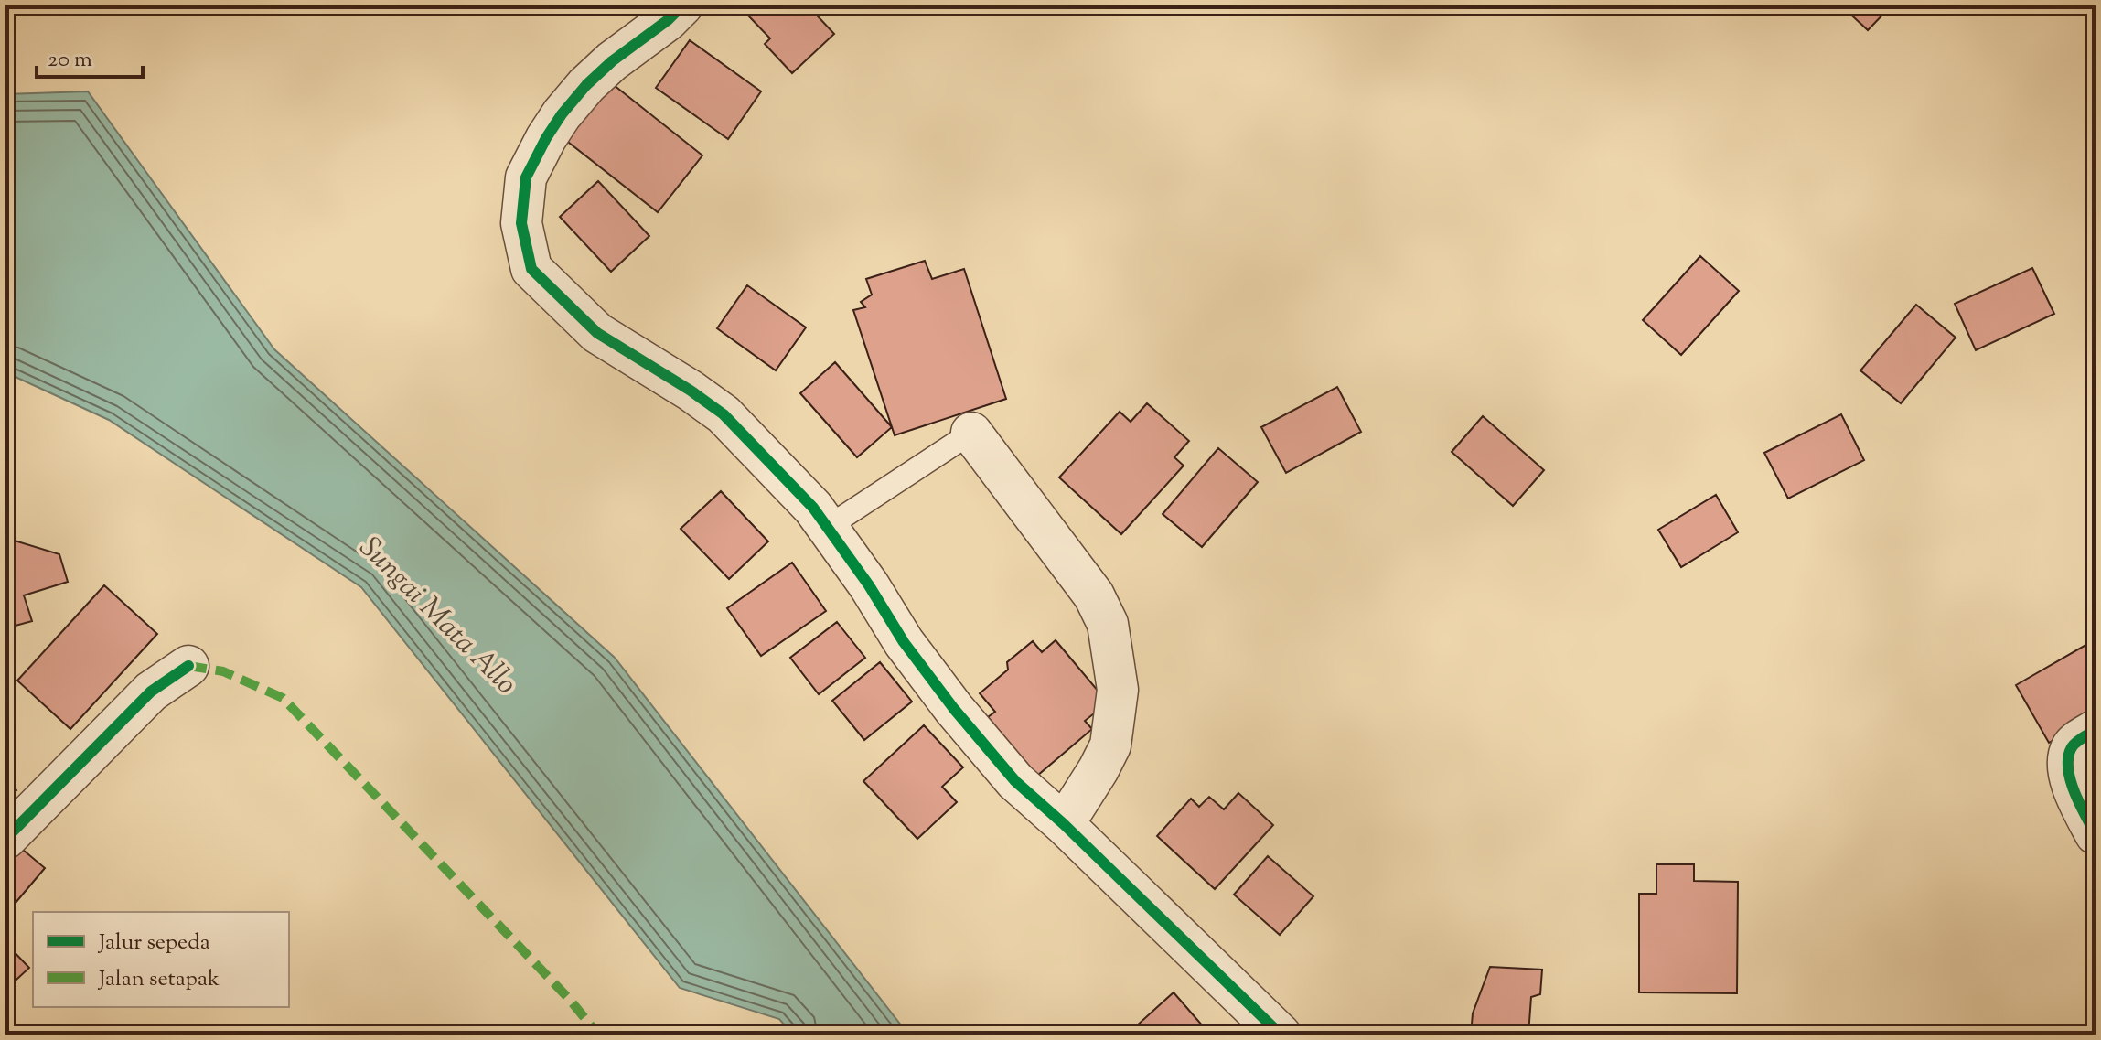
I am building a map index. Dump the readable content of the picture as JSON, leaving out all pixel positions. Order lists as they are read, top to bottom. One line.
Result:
{"water":["Sungai Mata Allo"],"legend":["Jalur sepeda","Jalan setapak"],"scale_bar":"20 m"}
